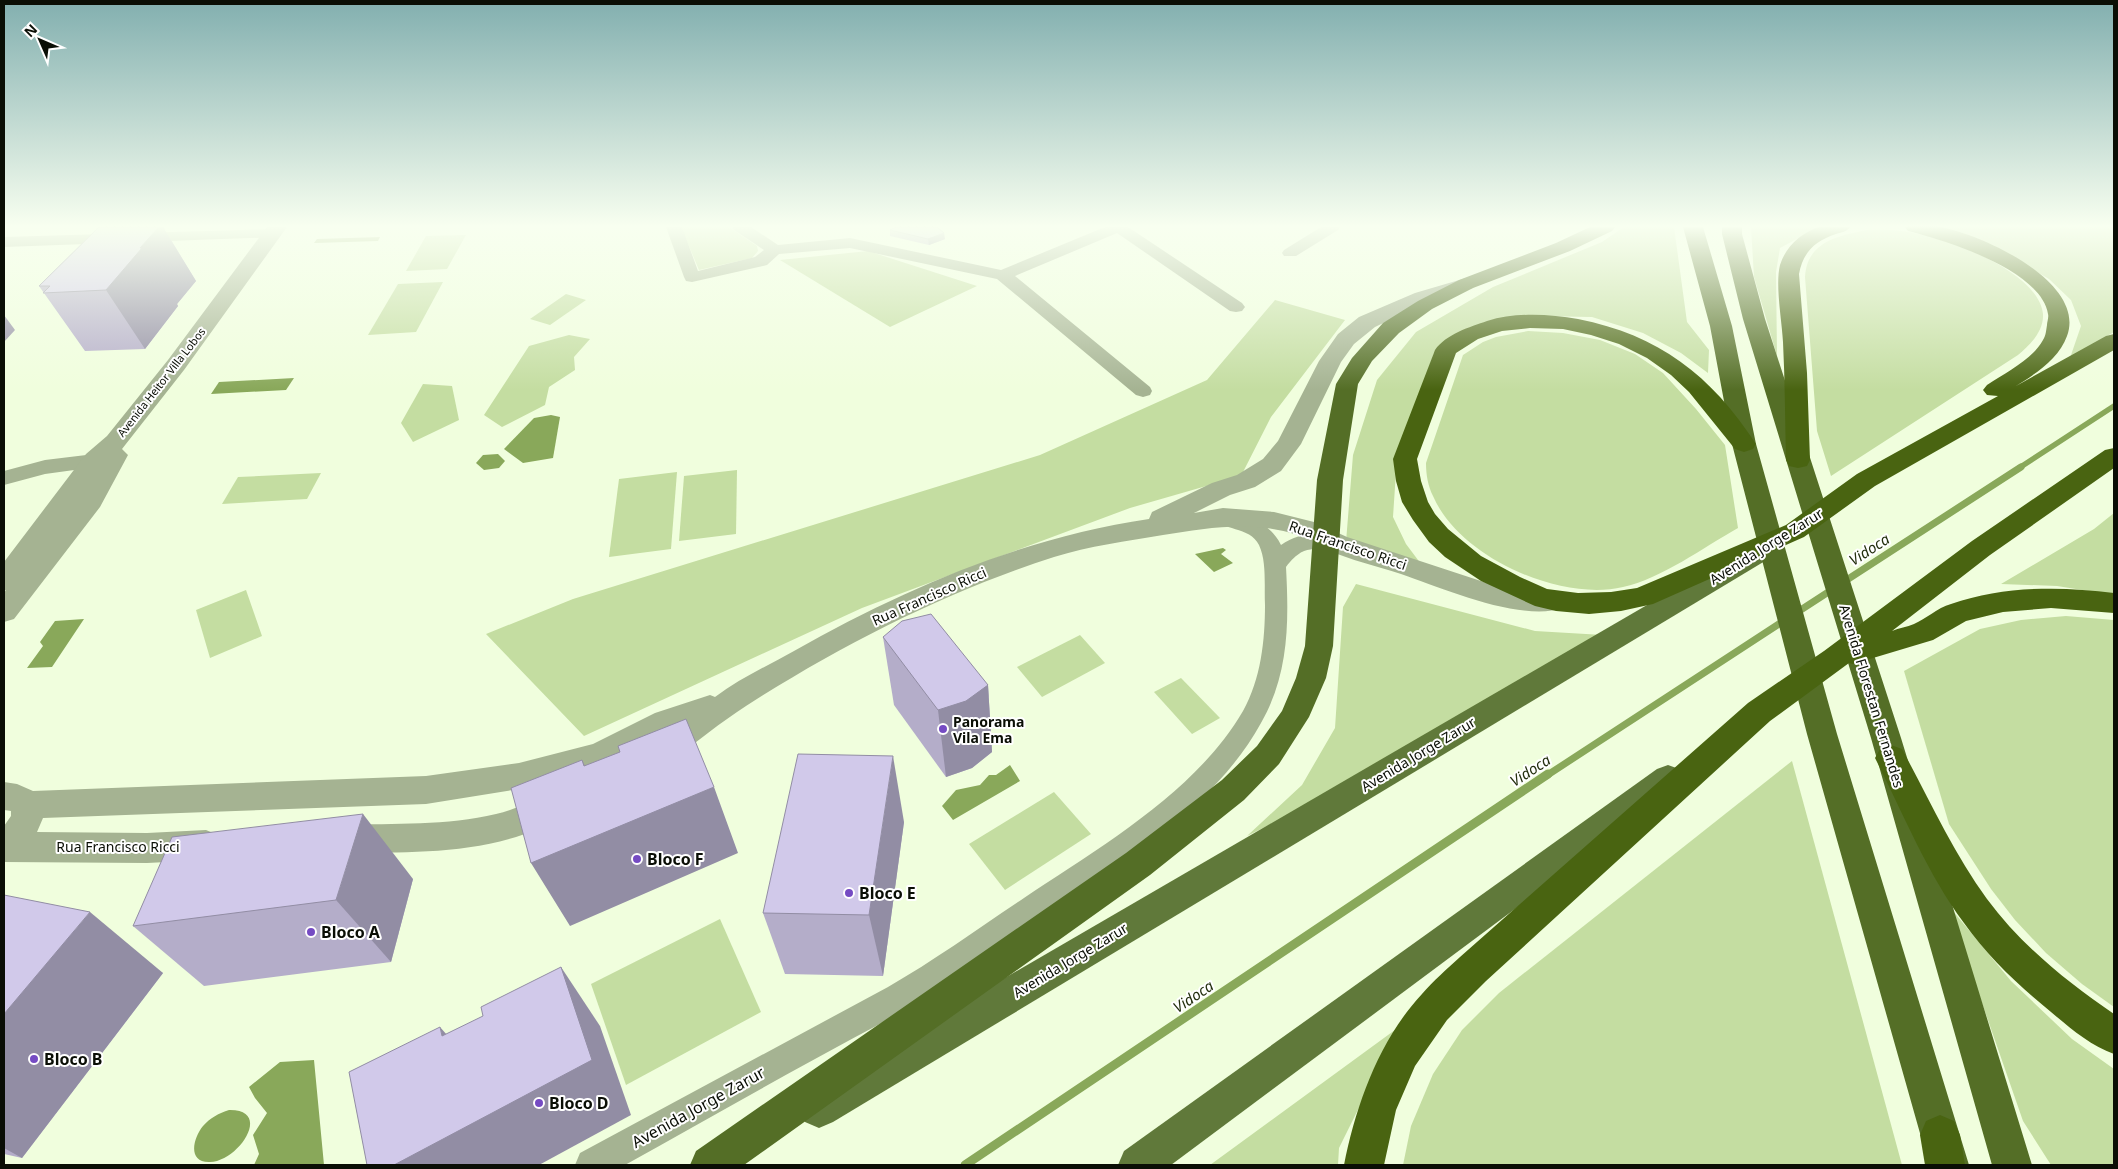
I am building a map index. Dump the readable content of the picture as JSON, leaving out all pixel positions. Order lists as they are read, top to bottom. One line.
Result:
{"streets":{"highway":["Avenida Jorge Zarur","Avenida Florestan Fernandes"],"street":["Avenida Heitor Villa Lobos","Rua Francisco Ricci"]},"crossings":[["Rua Francisco Ricci","Avenida Jorge Zarur"]],"water":["Vidoca"],"places":["Panorama Vila Ema","Bloco F","Bloco E","Bloco A","Bloco B","Bloco D"],"north":"top left"}
